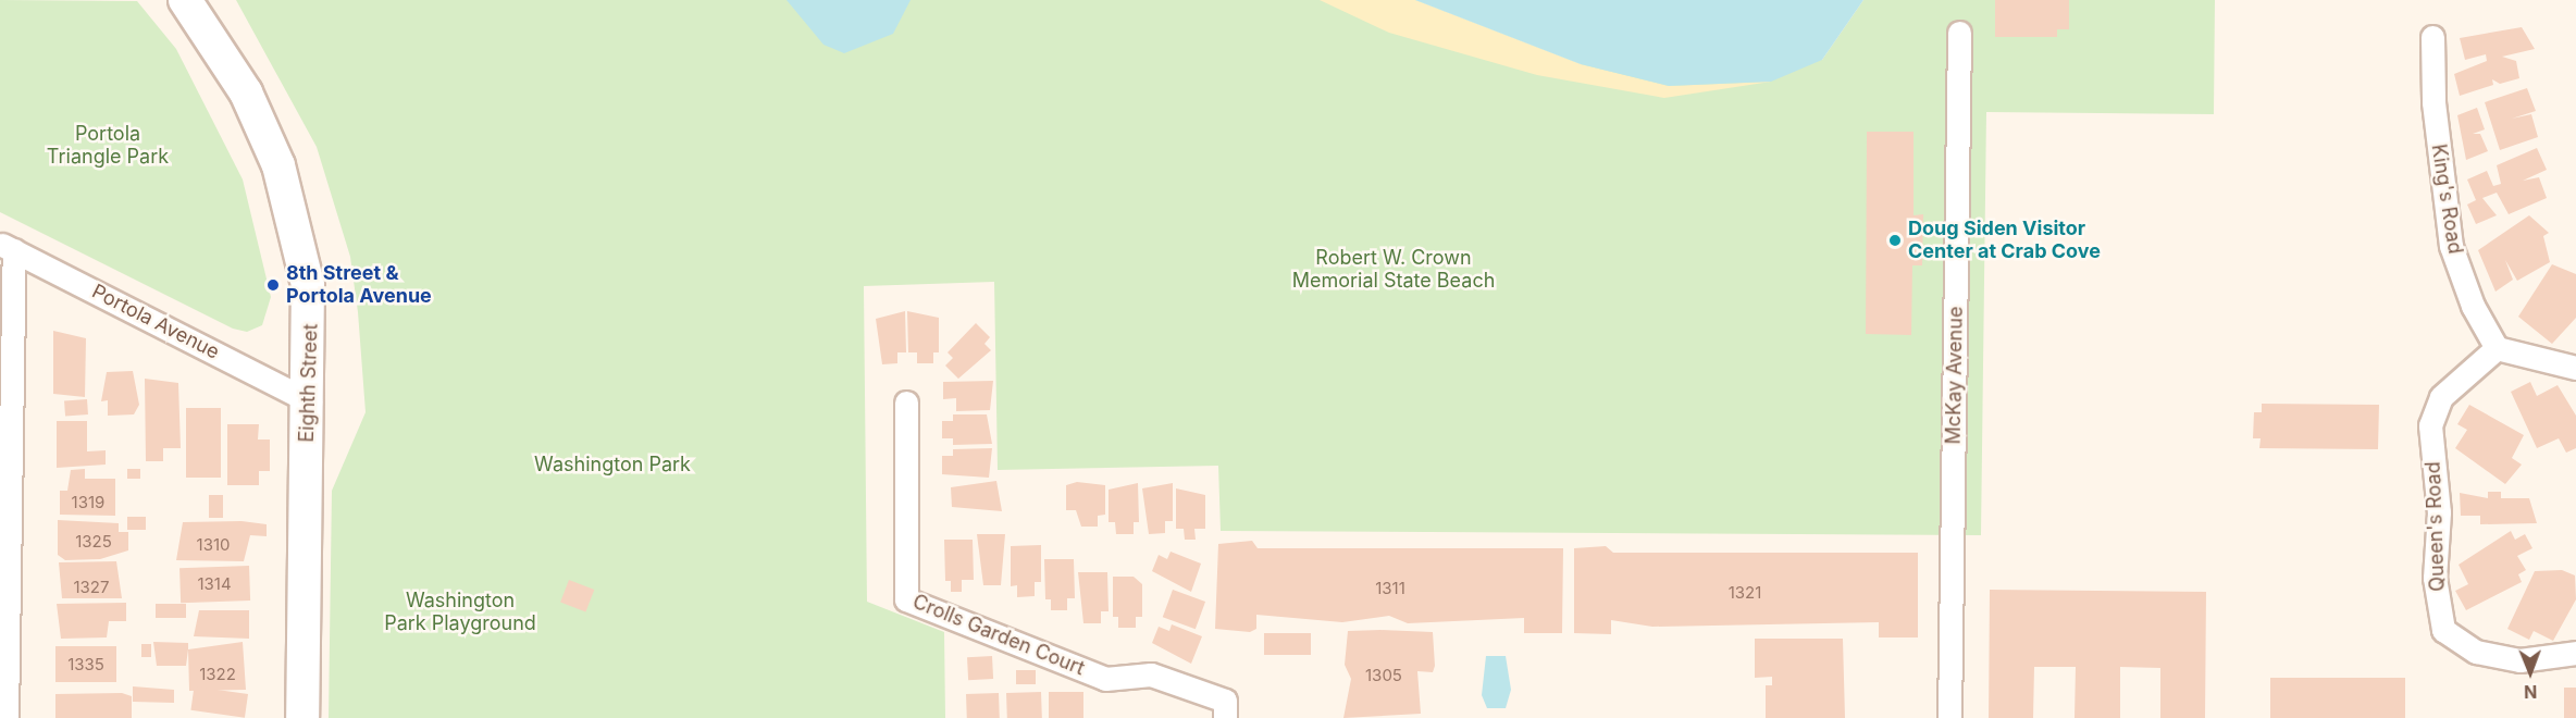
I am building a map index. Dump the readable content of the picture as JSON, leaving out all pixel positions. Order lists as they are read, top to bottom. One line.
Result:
{"streets":{"main road":["Eighth Street"],"street":["King's Road","Portola Avenue","McKay Avenue","Queen's Road","Crolls Garden Court"]},"crossings":[["King's Road","Queen's Road"],["Portola Avenue","Eighth Street"]],"parks":["Portola Triangle Park","Robert W. Crown Memorial State Beach","Washington Park","Washington Park Playground"],"places":["Doug Siden Visitor Center at Crab Cove","8th Street & Portola Avenue"],"house_numbers":["1319","1325","1310","1314","1327","1311","1321","1335","1322","1305"],"north":"bottom"}
